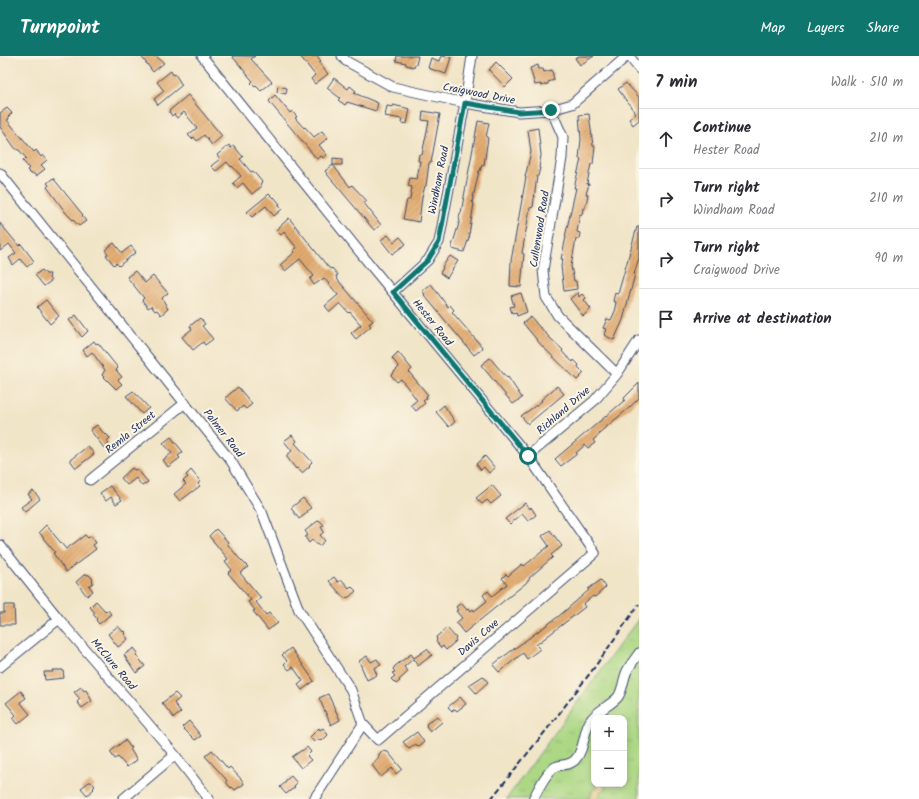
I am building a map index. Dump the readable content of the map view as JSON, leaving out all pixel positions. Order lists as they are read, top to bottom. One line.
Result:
{"streets":{"street":["Craigwood Drive","Windham Road","Cullenwood Road","Hester Road","Richland Drive","Remla Street","Palmer Road","Davis Cove","McClure Road"]},"crossings":[["Craigwood Drive","Windham Road"],["Craigwood Drive","Cullenwood Road"],["Windham Road","Hester Road"],["Cullenwood Road","Richland Drive"],["Hester Road","Richland Drive"],["Hester Road","Davis Cove"],["Remla Street","Palmer Road"],["Palmer Road","Davis Cove"]],"page":{"header":"Turnpoint","nav":["Map","Layers","Share"],"heading":["7 min","Walk · 510 m"],"list":[["Continue","Hester Road","210 m"],["Turn right","Windham Road","210 m"],["Turn right","Craigwood Drive","90 m"],"Arrive at destination"],"map_buttons":["+","−"]}}
